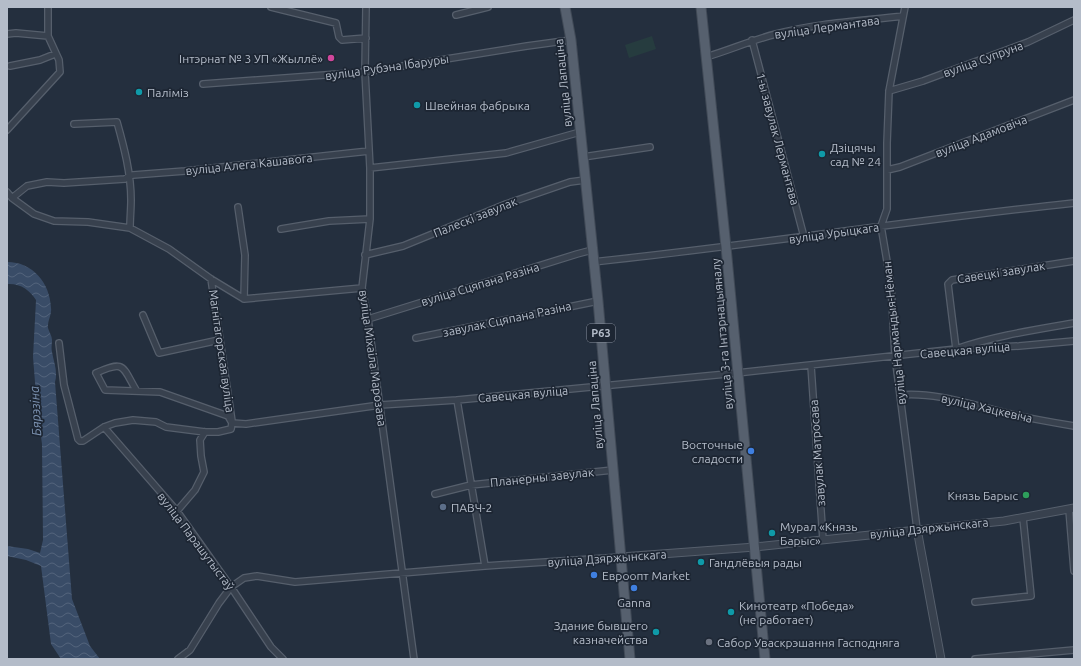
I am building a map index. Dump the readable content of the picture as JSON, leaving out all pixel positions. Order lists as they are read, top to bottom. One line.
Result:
{"streets":{"main road":["вуліца Лапаціна","Р63","вуліца 3-га Інтэрнацыяналу"],"street":["вуліца Лермантава","вуліца Супруна","вуліца Рубэна Ібаруры","вуліца Адамовіча","1-ы завулак Лермантава","вуліца Алега Кашавога","Палескі завулак","вуліца Урыцкага","Савецкі завулак","вуліца Сцяпана Разіна","завулак Сцяпана Разіна","вуліца Нармандыя-Нёман","Савецкая вуліца","Магнітагорская вуліца","вуліца Міхаіла Марозава","вуліца Хацкевіча","завулак Матросава","Планерны завулак","вуліца Дзяржынскага","вуліца Парашутыстаў"]},"crossings":[["вуліца Лермантава","1-ы завулак Лермантава"],["вуліца Лермантава","вуліца Нармандыя-Нёман"],["вуліца Лермантава","вуліца 3-га Інтэрнацыяналу"],["вуліца Супруна","вуліца Нармандыя-Нёман"],["вуліца Рубэна Ібаруры","вуліца Лапаціна"],["вуліца Рубэна Ібаруры","вуліца Міхаіла Марозава"],["вуліца Лапаціна","Палескі завулак"],["вуліца Лапаціна","вуліца Урыцкага"],["вуліца Лапаціна","вуліца Сцяпана Разіна"],["вуліца Лапаціна","завулак Сцяпана Разіна"],["вуліца Лапаціна","Савецкая вуліца"],["вуліца Лапаціна","Планерны завулак"],["вуліца Лапаціна","вуліца Дзяржынскага"],["вуліца Адамовіча","вуліца Нармандыя-Нёман"],["1-ы завулак Лермантава","вуліца Урыцкага"],["вуліца Алега Кашавога","вуліца Міхаіла Марозава"],["Палескі завулак","вуліца Міхаіла Марозава"],["вуліца Урыцкага","вуліца Нармандыя-Нёман"],["вуліца Урыцкага","вуліца 3-га Інтэрнацыяналу"],["Савецкі завулак","Савецкая вуліца"],["вуліца Сцяпана Разіна","вуліца Міхаіла Марозава"],["вуліца Нармандыя-Нёман","Савецкая вуліца"],["вуліца Нармандыя-Нёман","вуліца Хацкевіча"],["вуліца Нармандыя-Нёман","вуліца Дзяржынскага"],["вуліца 3-га Інтэрнацыяналу","Савецкая вуліца"],["вуліца 3-га Інтэрнацыяналу","вуліца Дзяржынскага"],["Савецкая вуліца","Магнітагорская вуліца"],["Савецкая вуліца","вуліца Міхаіла Марозава"],["Савецкая вуліца","завулак Матросава"],["вуліца Міхаіла Марозава","вуліца Дзяржынскага"],["завулак Матросава","вуліца Дзяржынскага"],["вуліца Дзяржынскага","вуліца Парашутыстаў"]],"water":["Бярэзіна"],"places":["Інтэрнат № 3 УП «Жыллё»","Паліміз","Швейная фабрыка","Дзіцячы сад № 24","Восточные сладости","Князь Барыс","ПАВЧ-2","Мурал «Князь Барыс»","Гандлёвыя рады","Евроопт Market","Ganna","Кинотеатр «Победа» (не работает)","Здание бывшего казначейства","Сабор Уваскрэшання Гасподняга"]}
